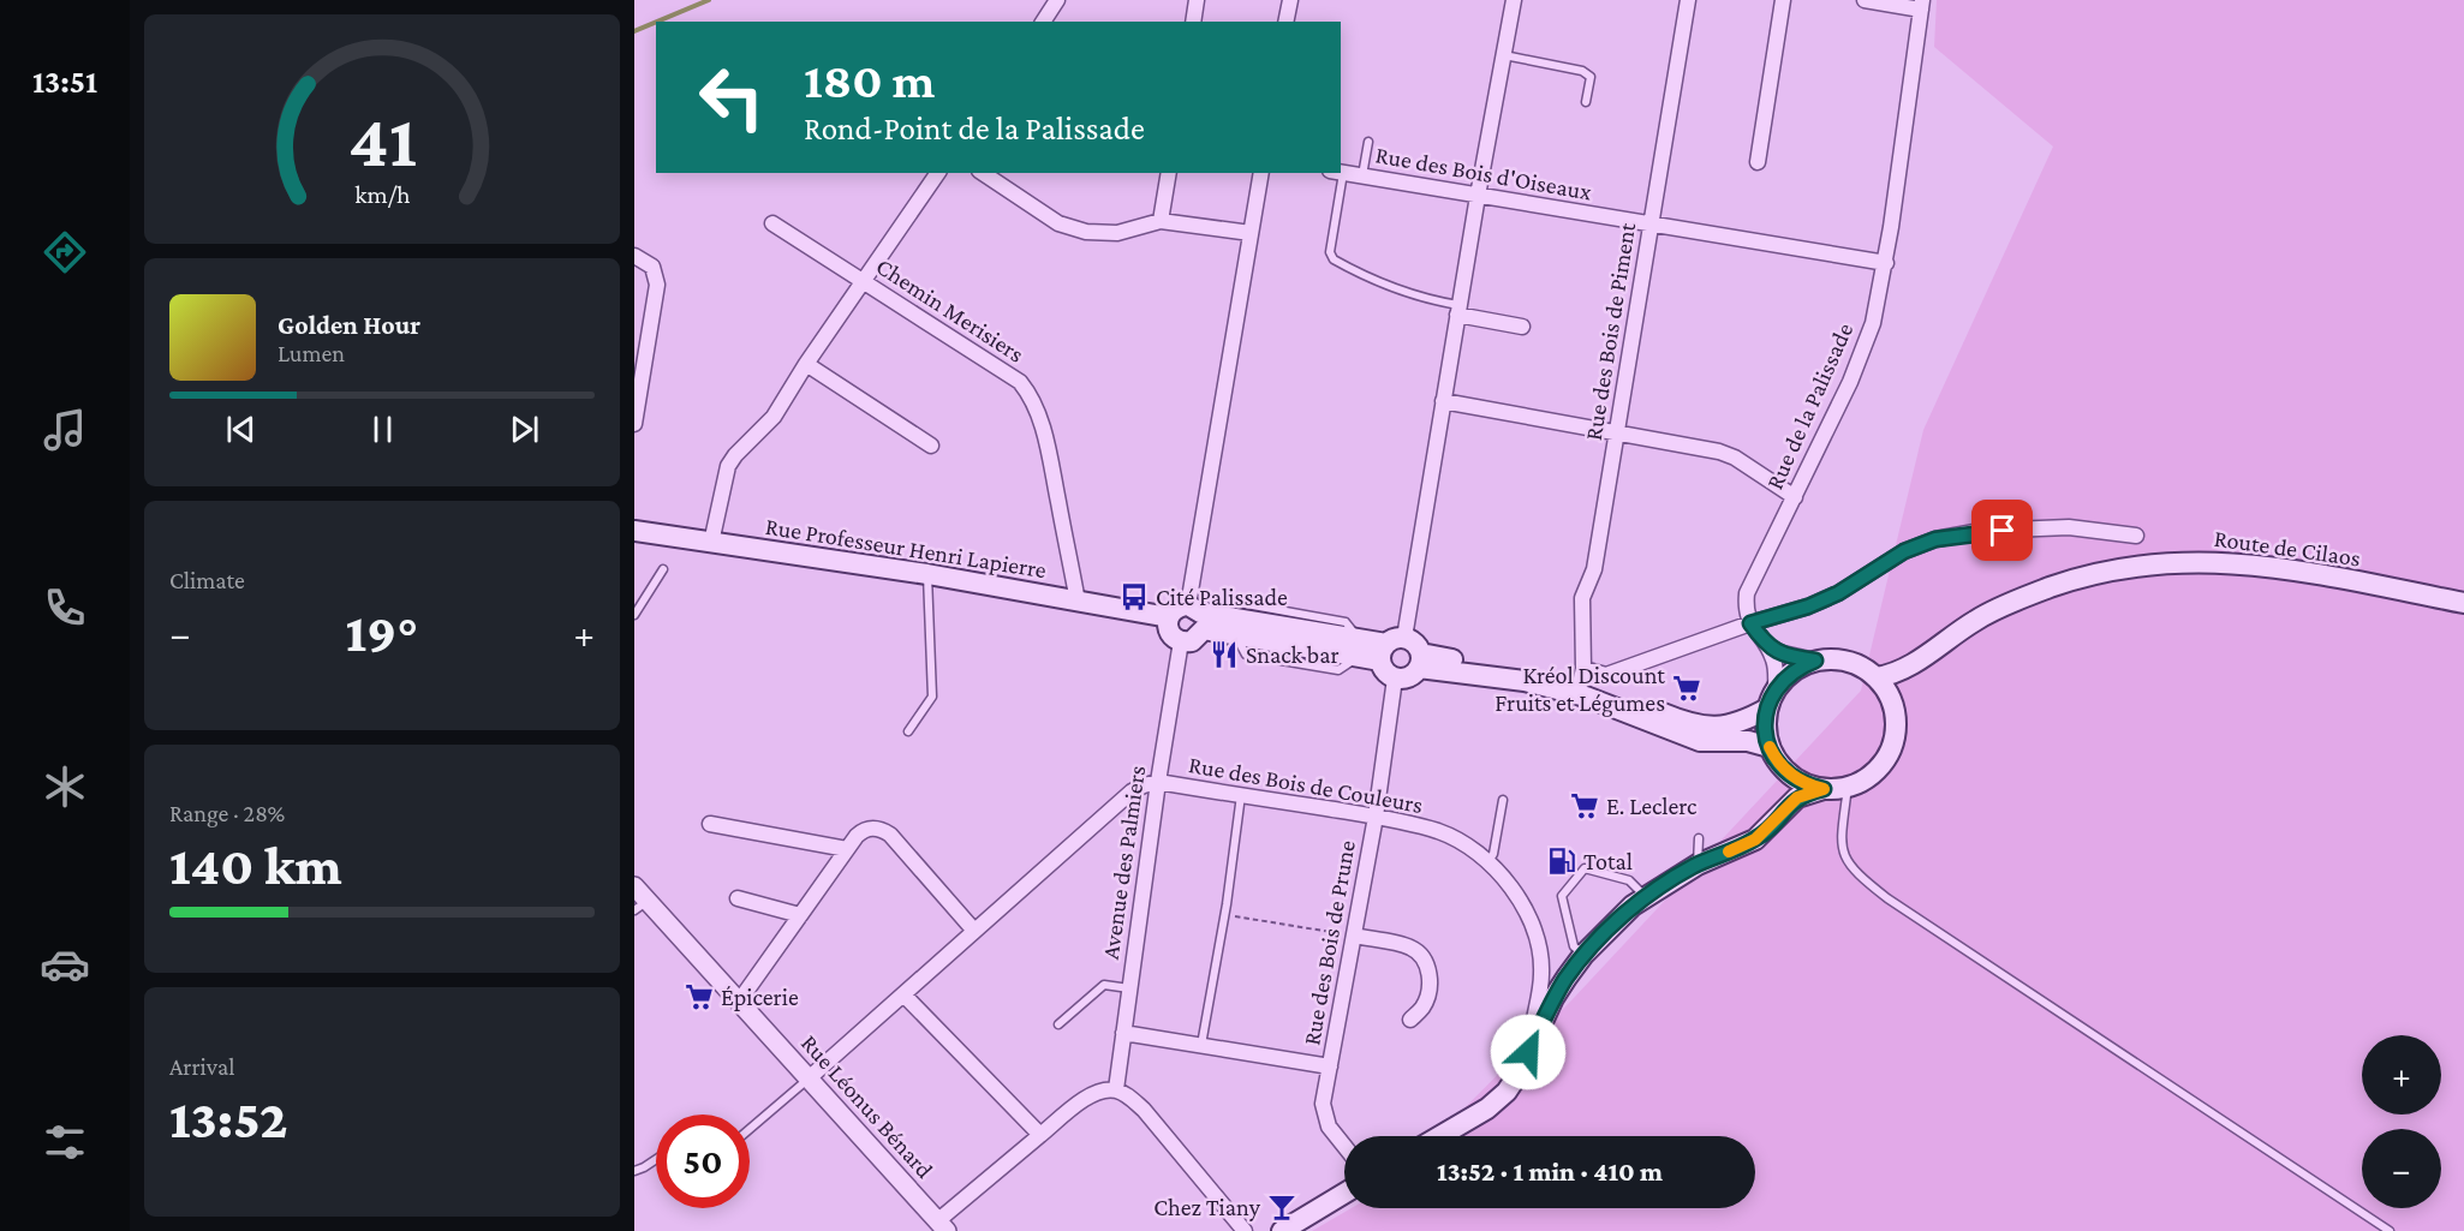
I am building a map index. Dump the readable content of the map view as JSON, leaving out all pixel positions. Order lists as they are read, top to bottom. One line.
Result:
{"streets":{"main road":["Rue Professeur Henri Lapierre","Route de Cilaos"],"street":["Rue des Bois d'Oiseaux","Chemin Merisiers","Rue des Bois de Piment","Rue de la Palissade","Rue des Bois de Couleurs","Avenue des Palmiers","Rue des Bois de Prune","Rue Léonus Bénard"]},"crossings":[["Rue des Bois d'Oiseaux","Rue des Bois de Piment"],["Rue des Bois d'Oiseaux","Rue de la Palissade"],["Chemin Merisiers","Rue Professeur Henri Lapierre"],["Rue Professeur Henri Lapierre","Avenue des Palmiers"],["Rue des Bois de Couleurs","Avenue des Palmiers"],["Rue des Bois de Couleurs","Rue des Bois de Prune"]],"places":{"bus stop":["Cité Palissade"],"restaurant":["Snack bar"],"supermarket":["Kréol Discount Fruits et Légumes","E. Leclerc","Épicerie"],"fuel station":["Total"],"bar":["Chez Tiany"]},"page":{"tabs":"13:51","turn":["180 m","Rond-Point de la Palissade"],"song":["Golden Hour","Lumen"],"tile":["Climate",["Range · 28%","140 km"],["Arrival","13:52"]],"heat":["−","19°","+"],"map_buttons":["+","−"],"limit":"50","trip":"13:52 · 1 min · 410 m","gauge":["41","km/h"]}}
